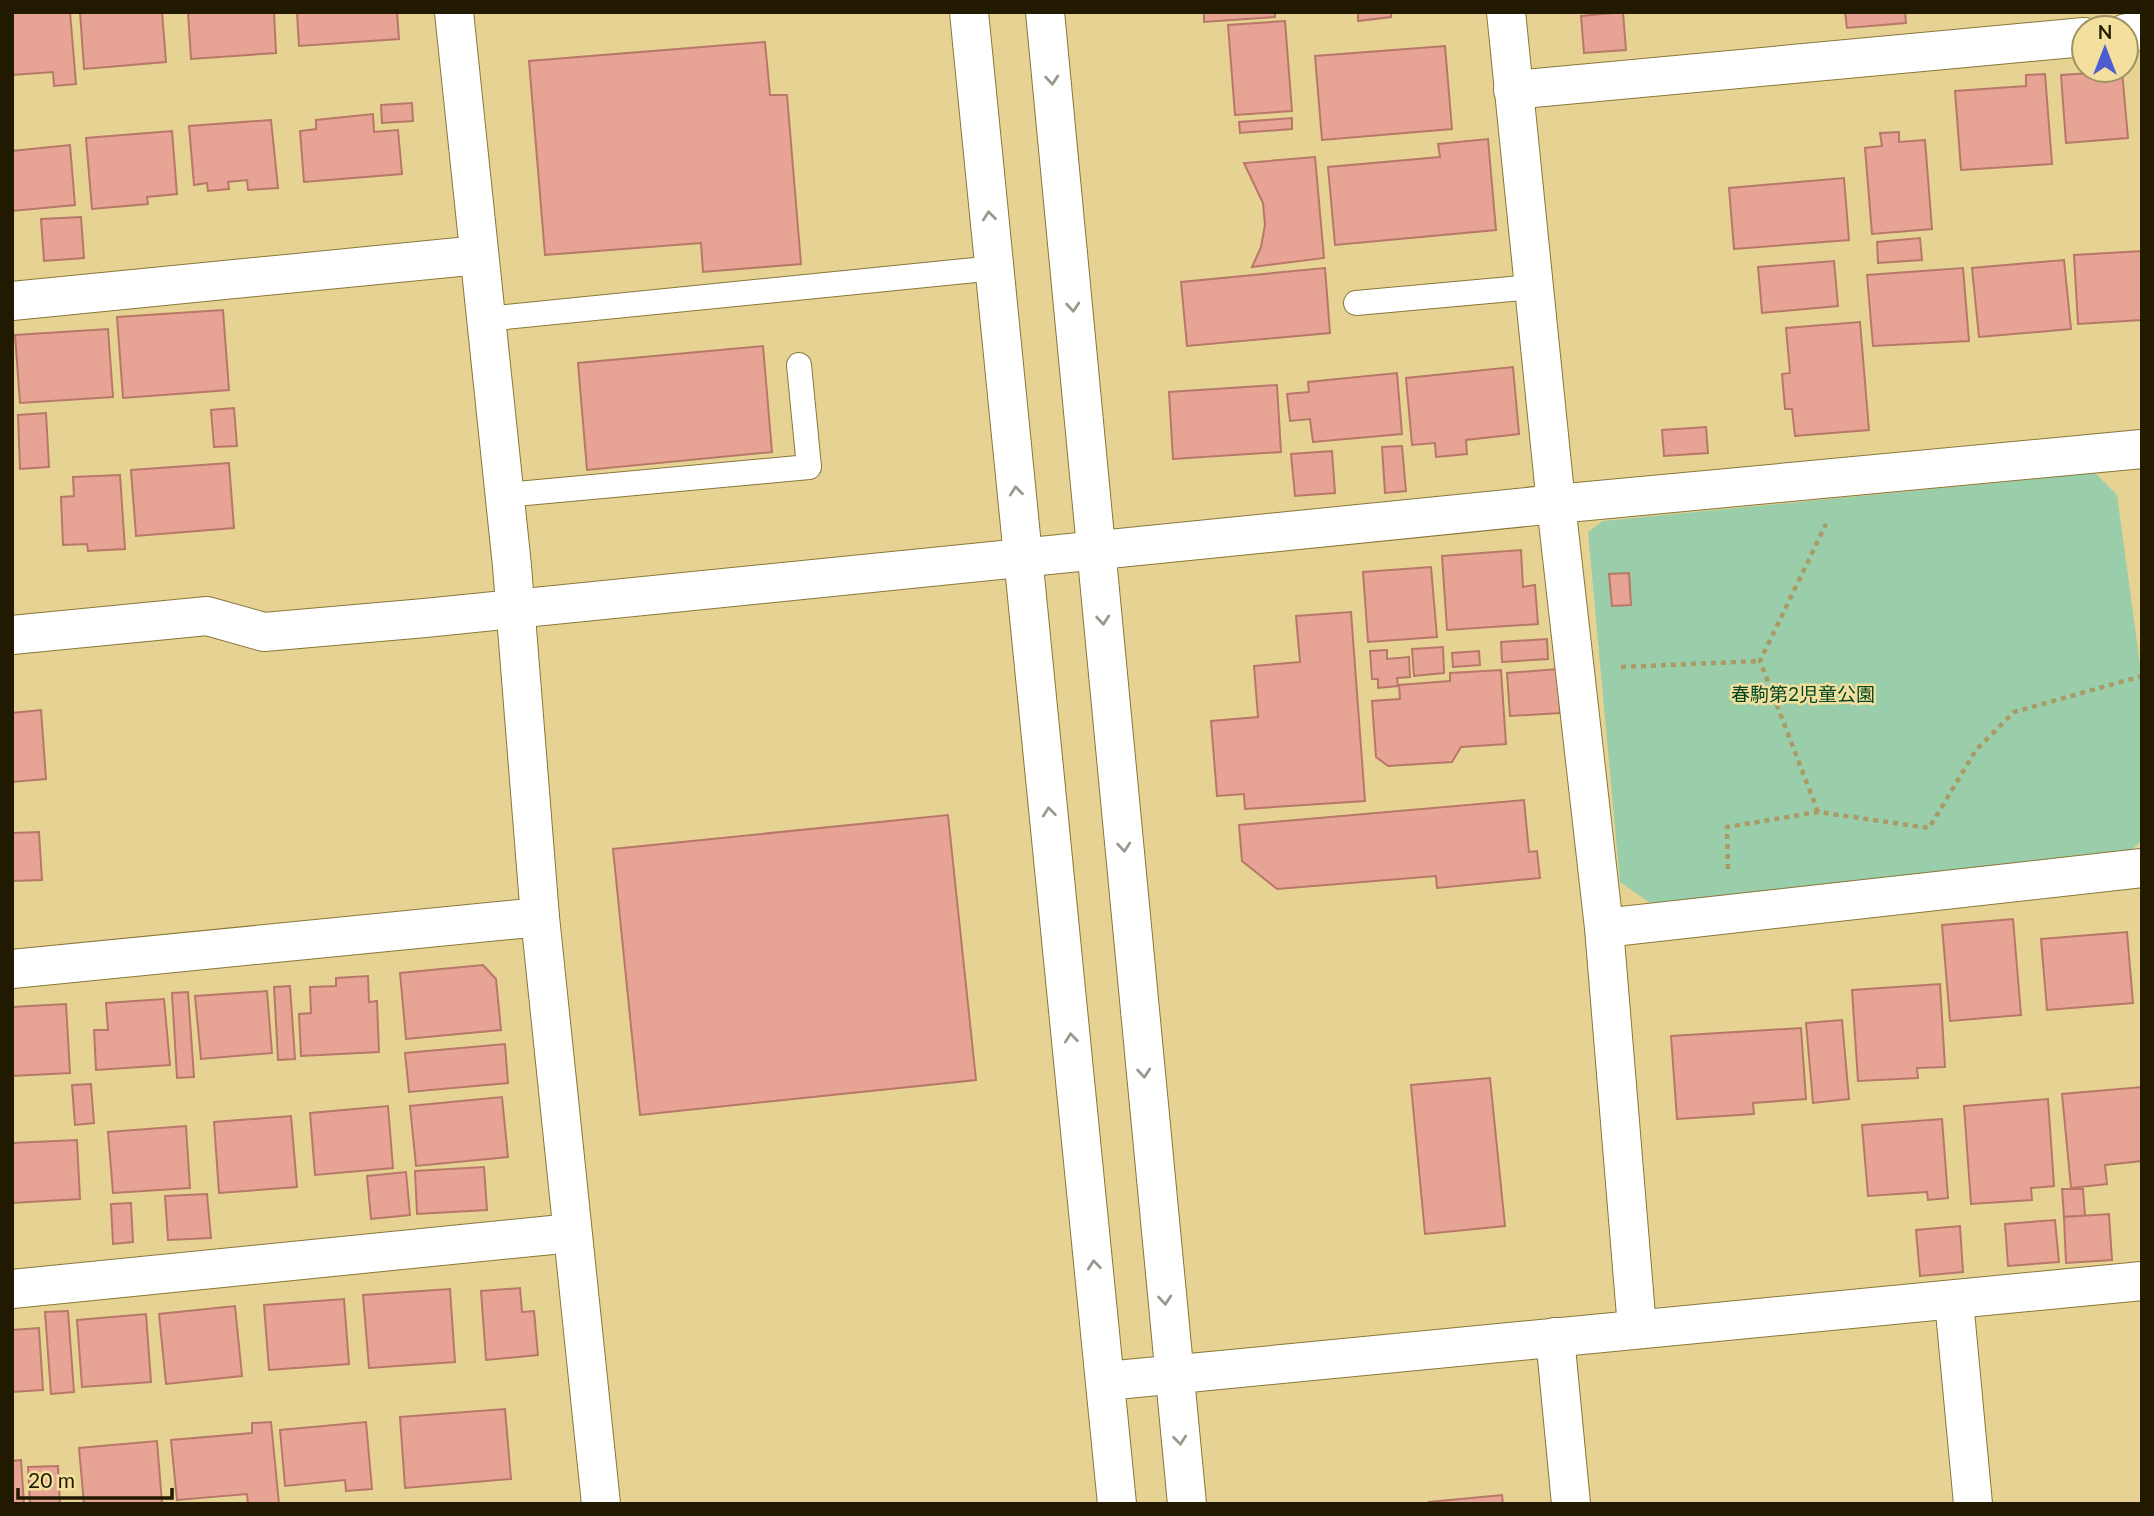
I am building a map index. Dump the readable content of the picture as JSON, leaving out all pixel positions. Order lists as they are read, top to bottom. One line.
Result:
{"parks":["春駒第2児童公園"],"scale_bar":"20 m","north":"top"}
